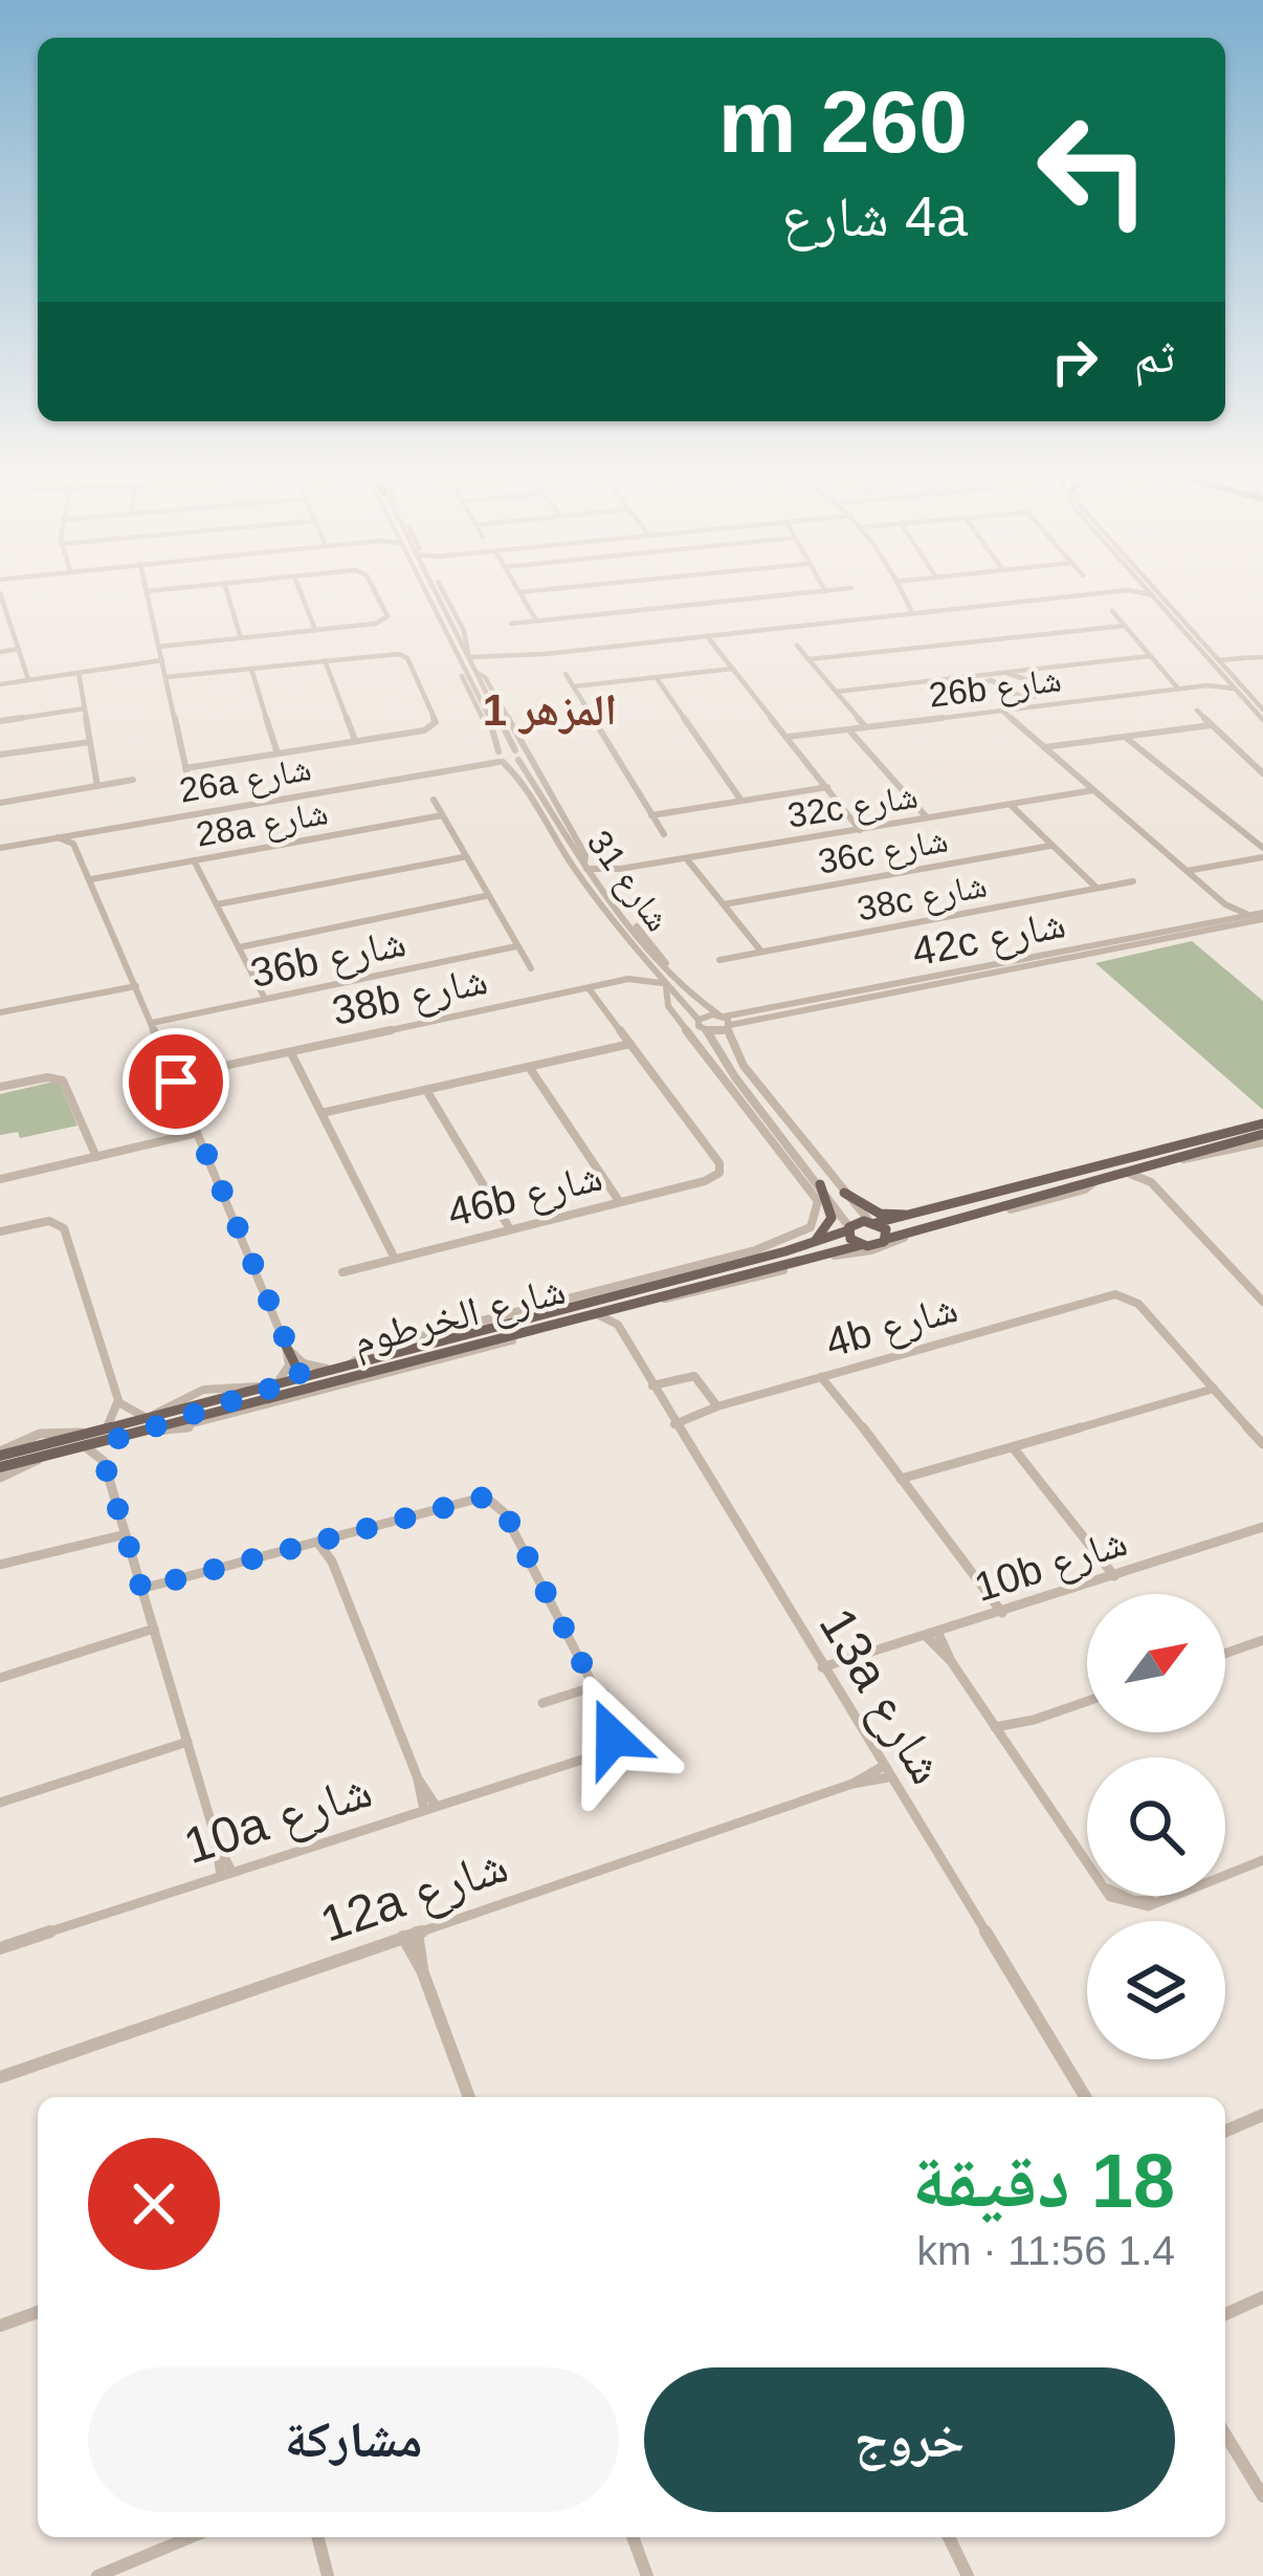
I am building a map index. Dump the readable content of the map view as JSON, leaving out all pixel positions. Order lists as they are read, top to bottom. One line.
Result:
{"streets":{"main road":["شارع الخرطوم"],"street":["26b شارع","26a شارع","32c شارع","28a شارع","36c شارع","شارع 31","38c شارع","42c شارع","36b شارع","38b شارع","46b شارع","4b شارع","10b شارع","13a شارع","10a شارع","12a شارع"]},"crossings":[["26a شارع","شارع 31"],["32c شارع","شارع 31"],["شارع 31","42c شارع"],["شارع 31","38b شارع"],["4b شارع","13a شارع"],["10b شارع","13a شارع"],["13a شارع","12a شارع"]],"districts":["المزهر 1"],"north":"top right","page":{"turn":["260 m","4a شارع"],"then":"ثم","heading":["18 دقيقة","1.4 km · 11:56"],"buttons":["خروج","مشاركة"]}}
